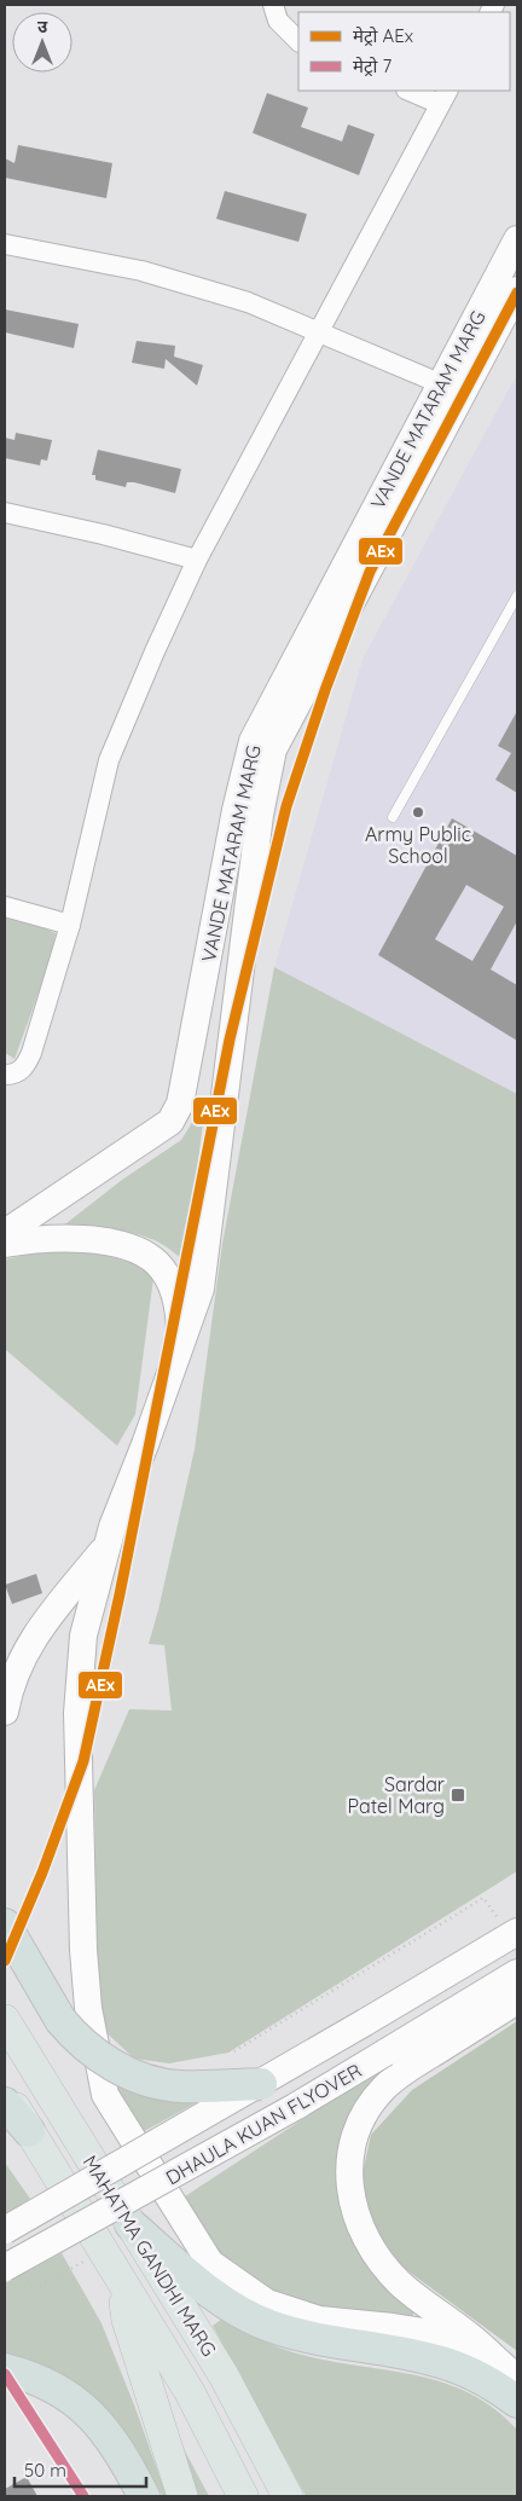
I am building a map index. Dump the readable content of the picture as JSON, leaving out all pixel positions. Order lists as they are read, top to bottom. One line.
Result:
{"streets":{"main road":["VANDE MATARAM MARG","DHAULA KUAN FLYOVER","MAHATMA GANDHI MARG"]},"places":{"other":["Army Public School"],"transit":["Sardar Patel Marg"]},"lines":["metro line AEx","metro line 7"],"legend":["मेट्रो AEx","मेट्रो 7"],"scale_bar":"50 m","north":"top"}
